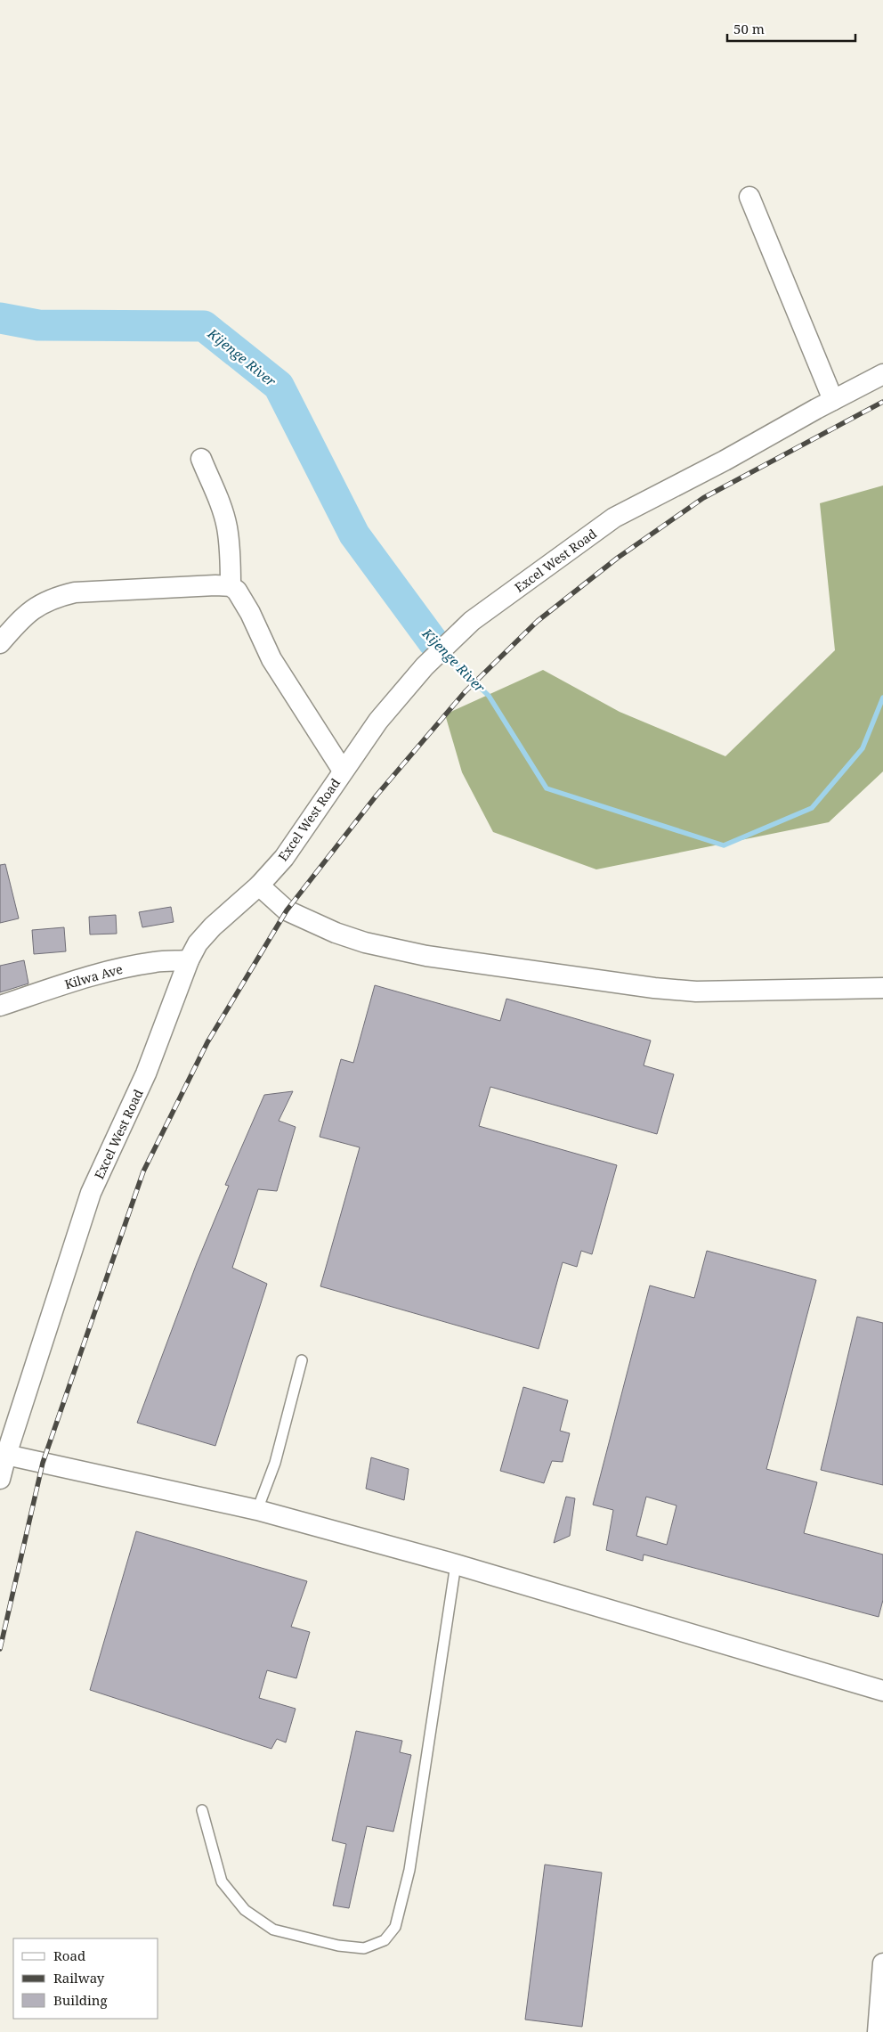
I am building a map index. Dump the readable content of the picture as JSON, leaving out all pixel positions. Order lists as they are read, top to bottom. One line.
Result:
{"streets":{"street":["Excel West Road","Kilwa Ave"]},"crossings":[["Excel West Road","Kilwa Ave"]],"water":["Kijenge River"],"legend":["Road","Railway","Building"],"scale_bar":"50 m"}
